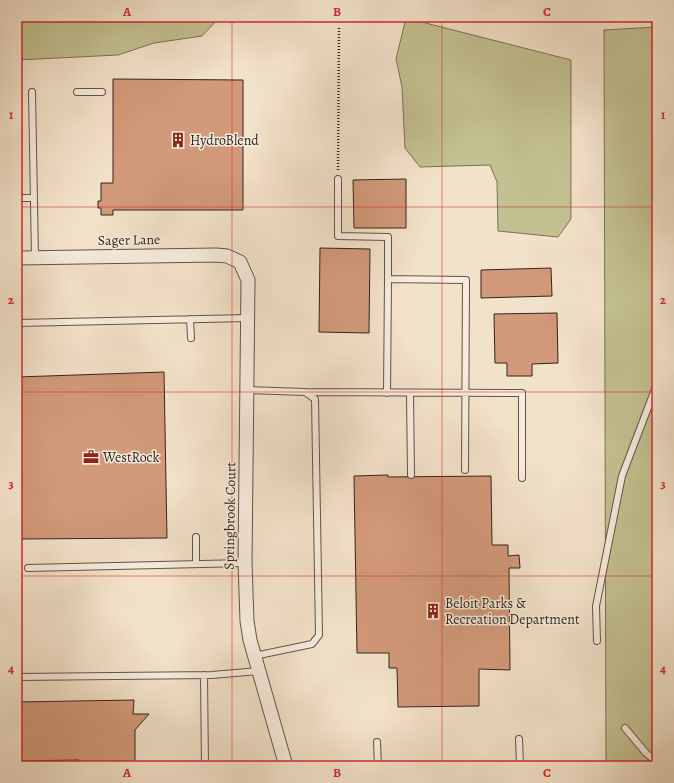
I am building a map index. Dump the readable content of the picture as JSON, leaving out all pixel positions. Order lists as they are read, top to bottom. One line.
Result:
{"streets":{"street":["Sager Lane","Springbrook Court"]},"crossings":[["Sager Lane","Springbrook Court"]],"places":{"building":["HydroBlend","Beloit Parks & Recreation Department"],"office":["WestRock"]},"grid":{"columns":["A","B","C"],"rows":["1","2","3","4"]}}
